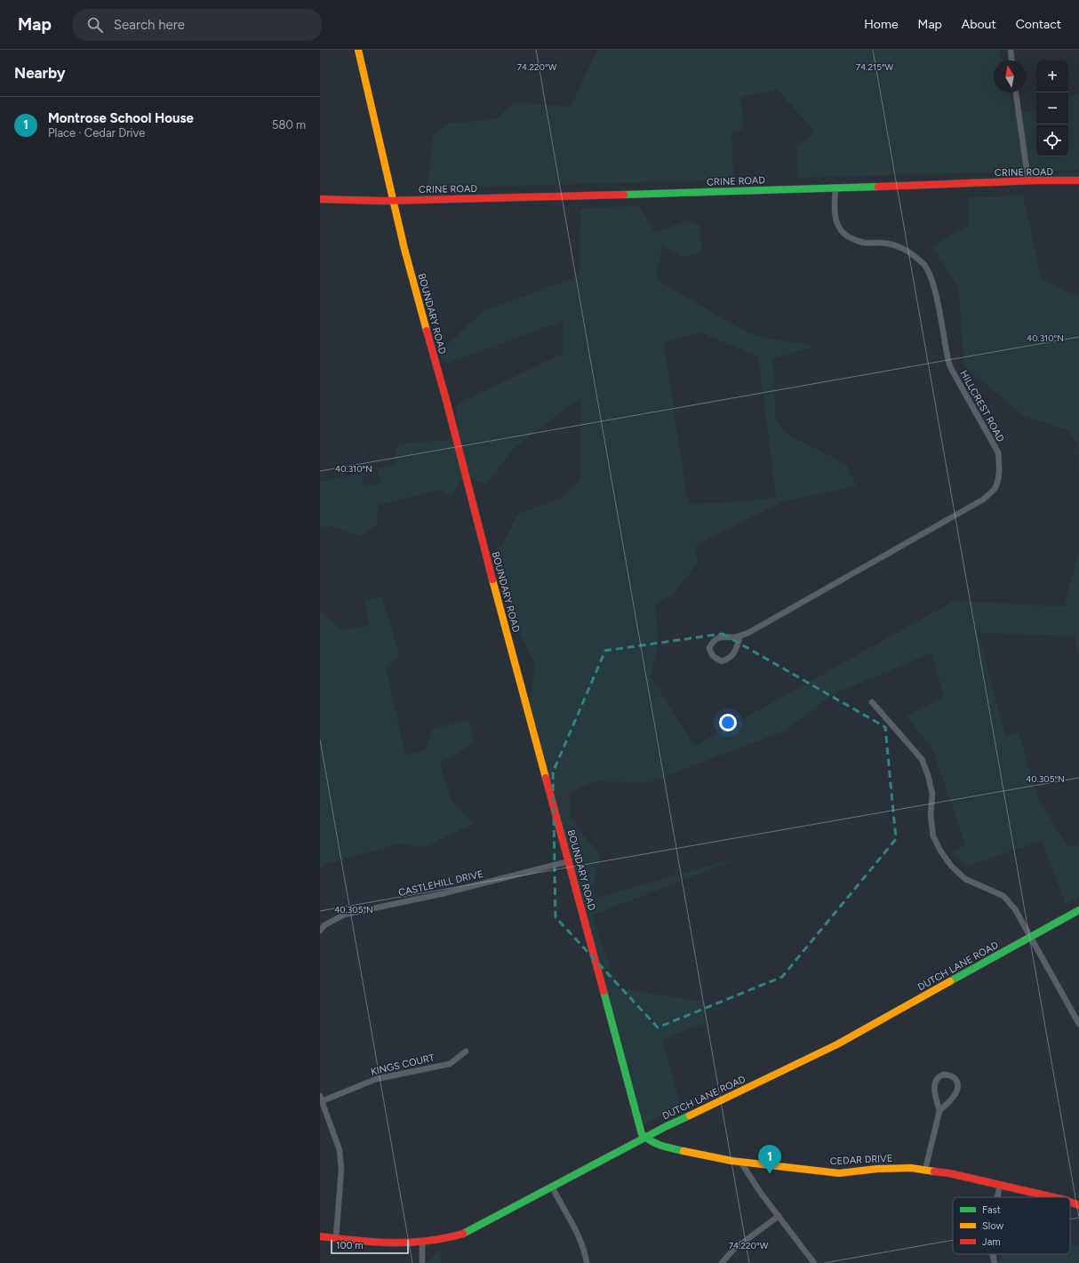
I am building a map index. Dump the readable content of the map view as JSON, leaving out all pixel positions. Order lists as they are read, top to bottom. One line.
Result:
{"streets":{"street":["CRINE ROAD","BOUNDARY ROAD","HILLCREST ROAD","CASTLEHILL DRIVE","DUTCH LANE ROAD","KINGS COURT","CEDAR DRIVE"]},"crossings":[["CRINE ROAD","BOUNDARY ROAD"],["CRINE ROAD","HILLCREST ROAD"],["BOUNDARY ROAD","CASTLEHILL DRIVE"],["BOUNDARY ROAD","DUTCH LANE ROAD"],["BOUNDARY ROAD","CEDAR DRIVE"],["DUTCH LANE ROAD","CEDAR DRIVE"]],"legend":["Fast","Slow","Jam"],"scale_bar":"100 m","north":"top","page":{"header":"Map","search":"Search here","nav":["Home","Map","About","Contact"],"heading":"Nearby","map_buttons":["+","−"],"list":[{"mark":"1","name":"Montrose School House","note":"Place · Cedar Drive","value":"580 m"}],"pins":"1","scale":"100 m"},"coordinates":["74.220°W","74.215°W","40.310°N","40.305°N"]}
